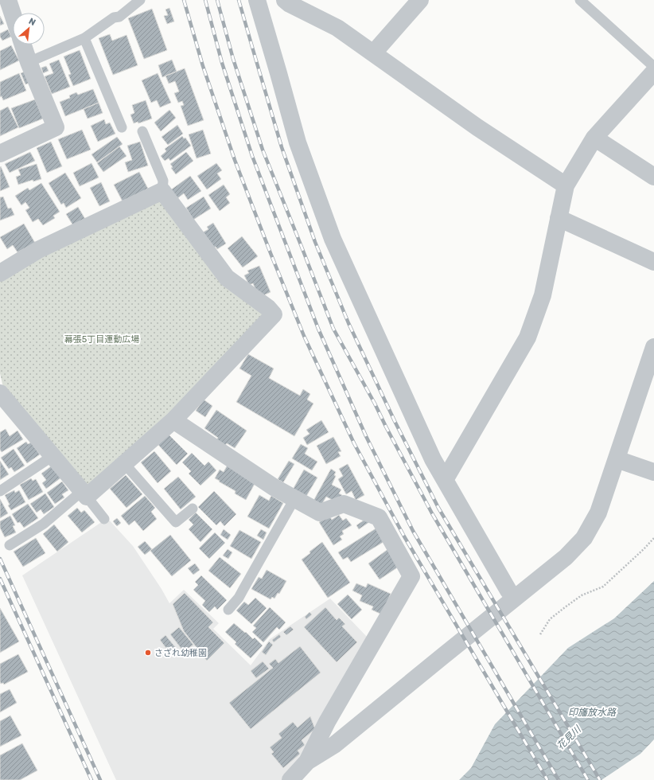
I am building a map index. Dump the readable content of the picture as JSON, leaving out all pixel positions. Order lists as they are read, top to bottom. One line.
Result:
{"water":["印旛放水路","花見川"],"parks":["幕張5丁目運動広場"],"places":["さざれ幼稚園"],"north":"top right"}
